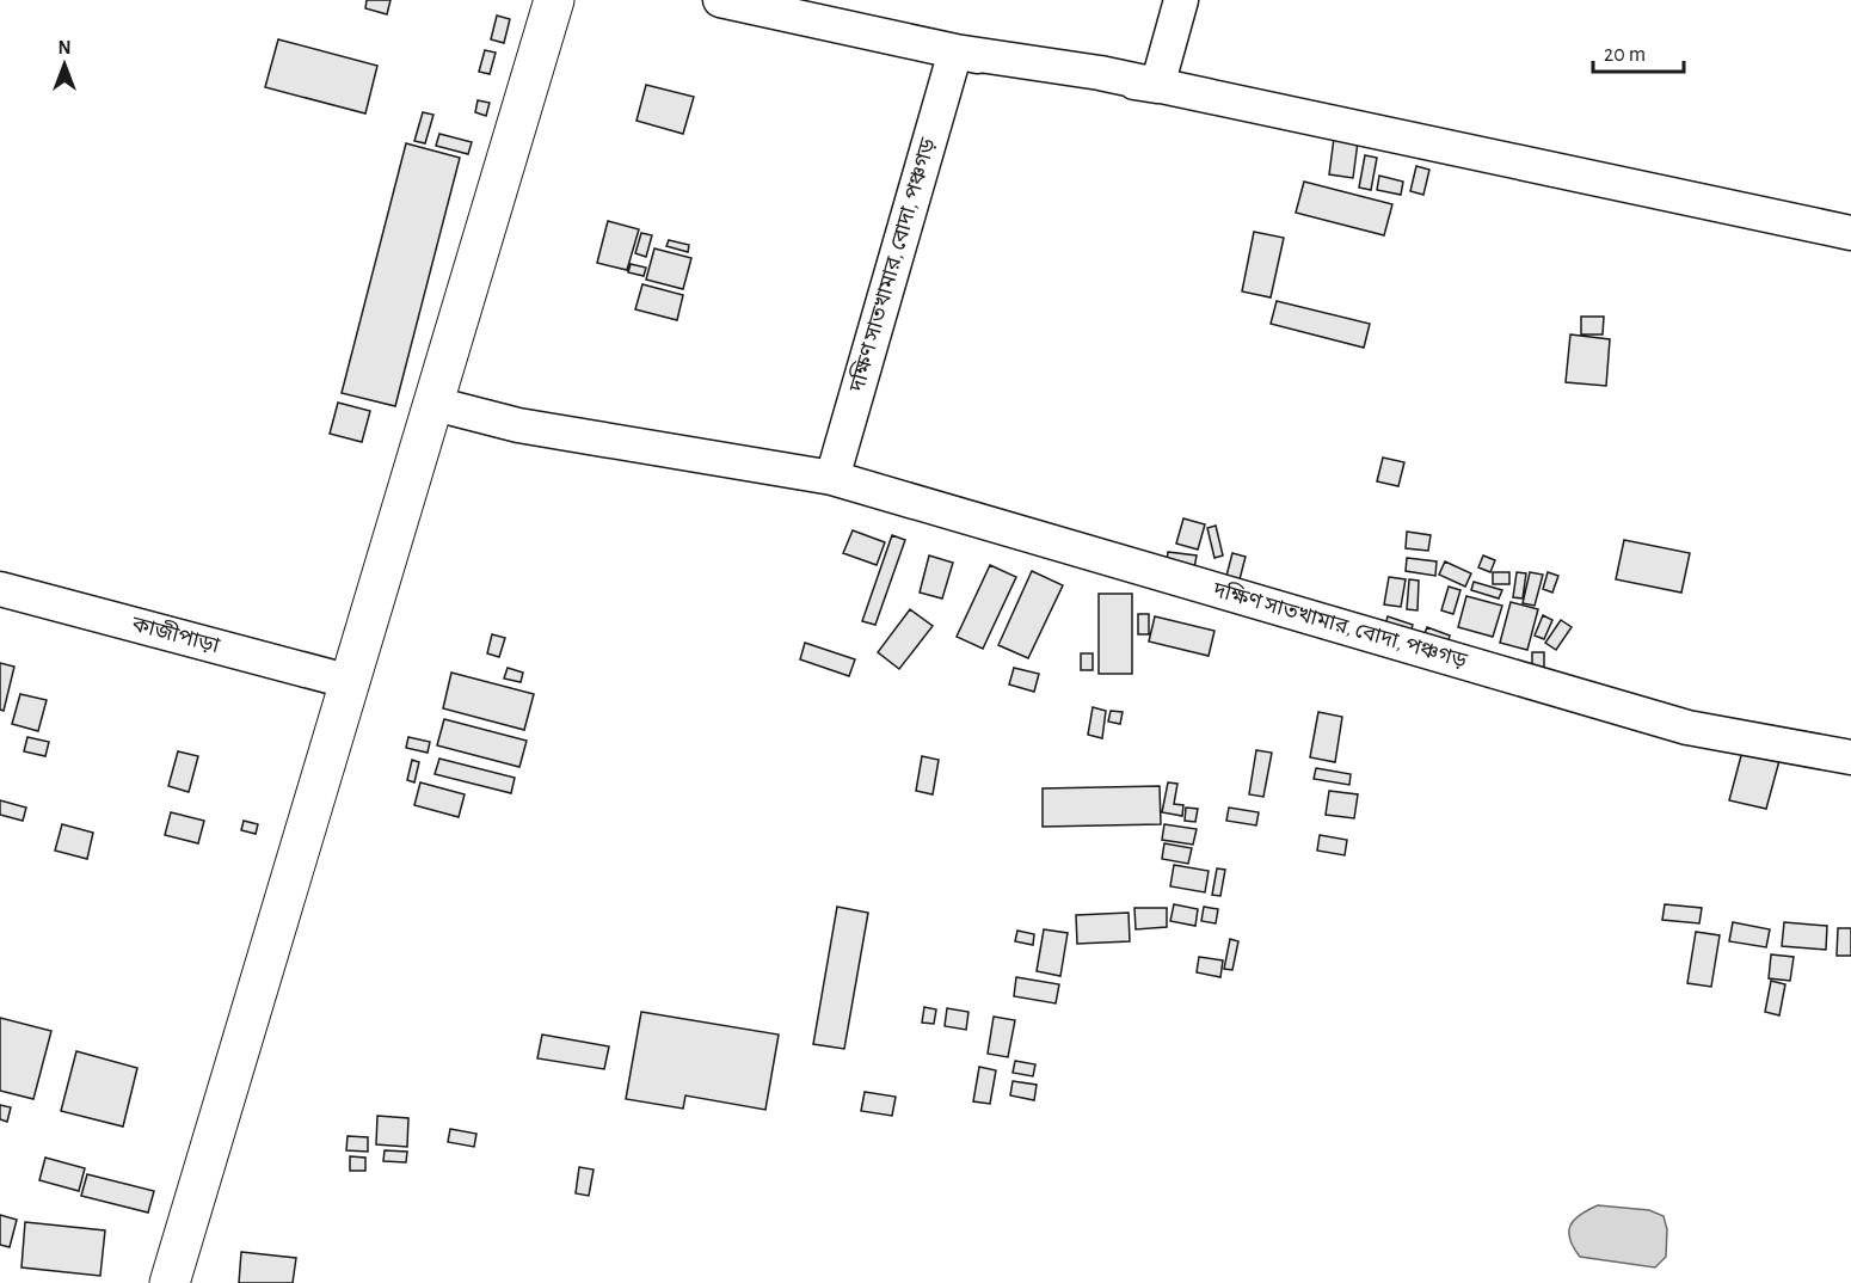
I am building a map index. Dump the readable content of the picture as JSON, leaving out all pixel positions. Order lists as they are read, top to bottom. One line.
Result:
{"streets":{"street":["দক্ষিণ সাতখামার, বোদা, পঞ্চগড়","কাজীপাড়া"]},"scale_bar":"20 m","north":"top"}
